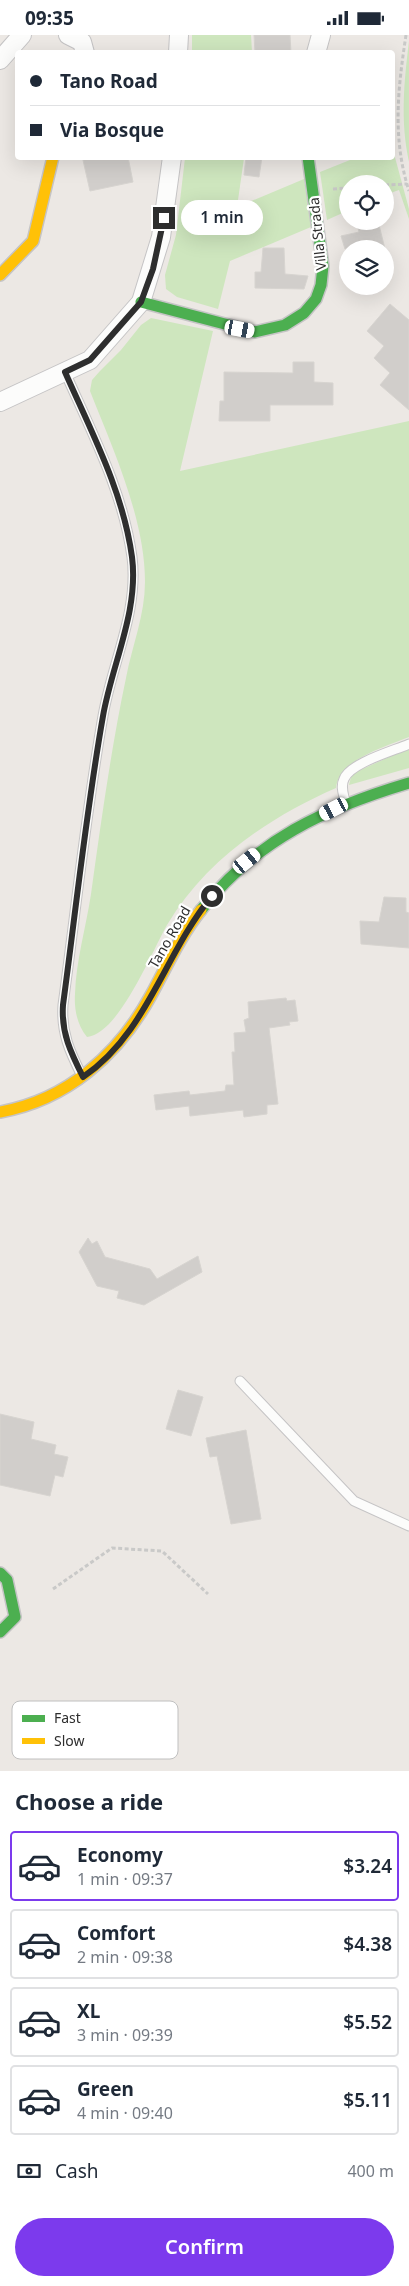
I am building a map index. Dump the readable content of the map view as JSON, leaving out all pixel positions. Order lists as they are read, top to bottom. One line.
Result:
{"streets":{"street":["Villa Strada","Tano Road"]},"legend":["Fast","Slow"],"page":{"status":"09:35","banner":["Tano Road","Via Bosque"],"bubble":"1 min","heading":"Choose a ride","list":[{"name":"Economy","note":"1 min · 09:37","value":"$3.24"},{"name":"Comfort","note":"2 min · 09:38","value":"$4.38"},{"name":"XL","note":"3 min · 09:39","value":"$5.52"},{"name":"Green","note":"4 min · 09:40","value":"$5.11"}],"pay":["Cash","400 m"],"buttons":"Confirm"}}
